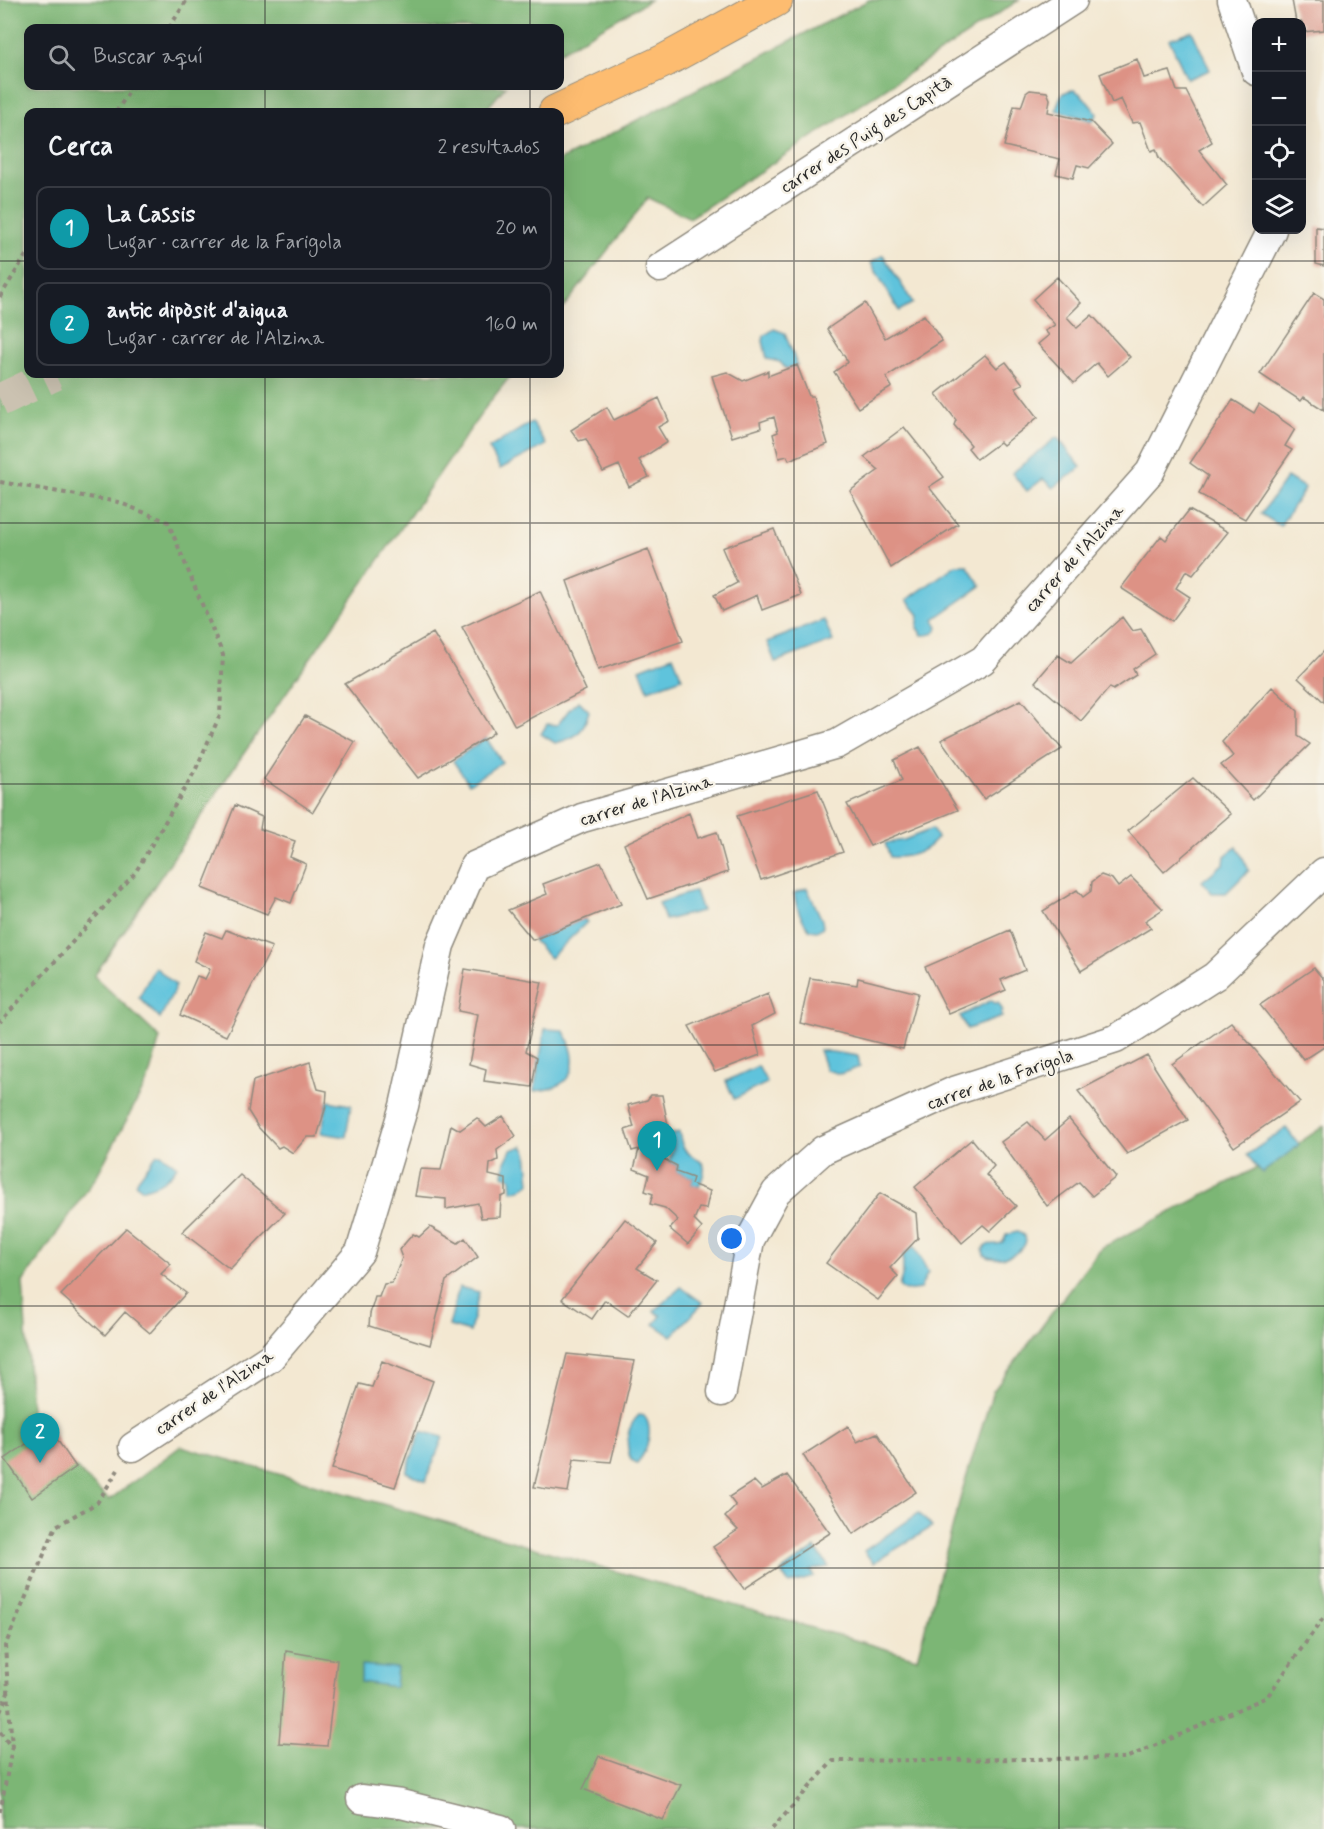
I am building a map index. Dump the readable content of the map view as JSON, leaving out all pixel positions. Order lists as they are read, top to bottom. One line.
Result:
{"streets":{"street":["carrer des Puig des Capità","carrer de l'Alzina","carrer de la Farigola"]},"page":{"map_buttons":["+","−"],"search":"Buscar aquí","heading":["Cerca","2 resultados"],"list":[{"mark":"1","name":"La Cassis","note":"Lugar · carrer de la Farigola","value":"20 m"},{"mark":"2","name":"antic dipòsit d'aigua","note":"Lugar · carrer de l'Alzina","value":"160 m"}],"pins":["1","2"]}}
